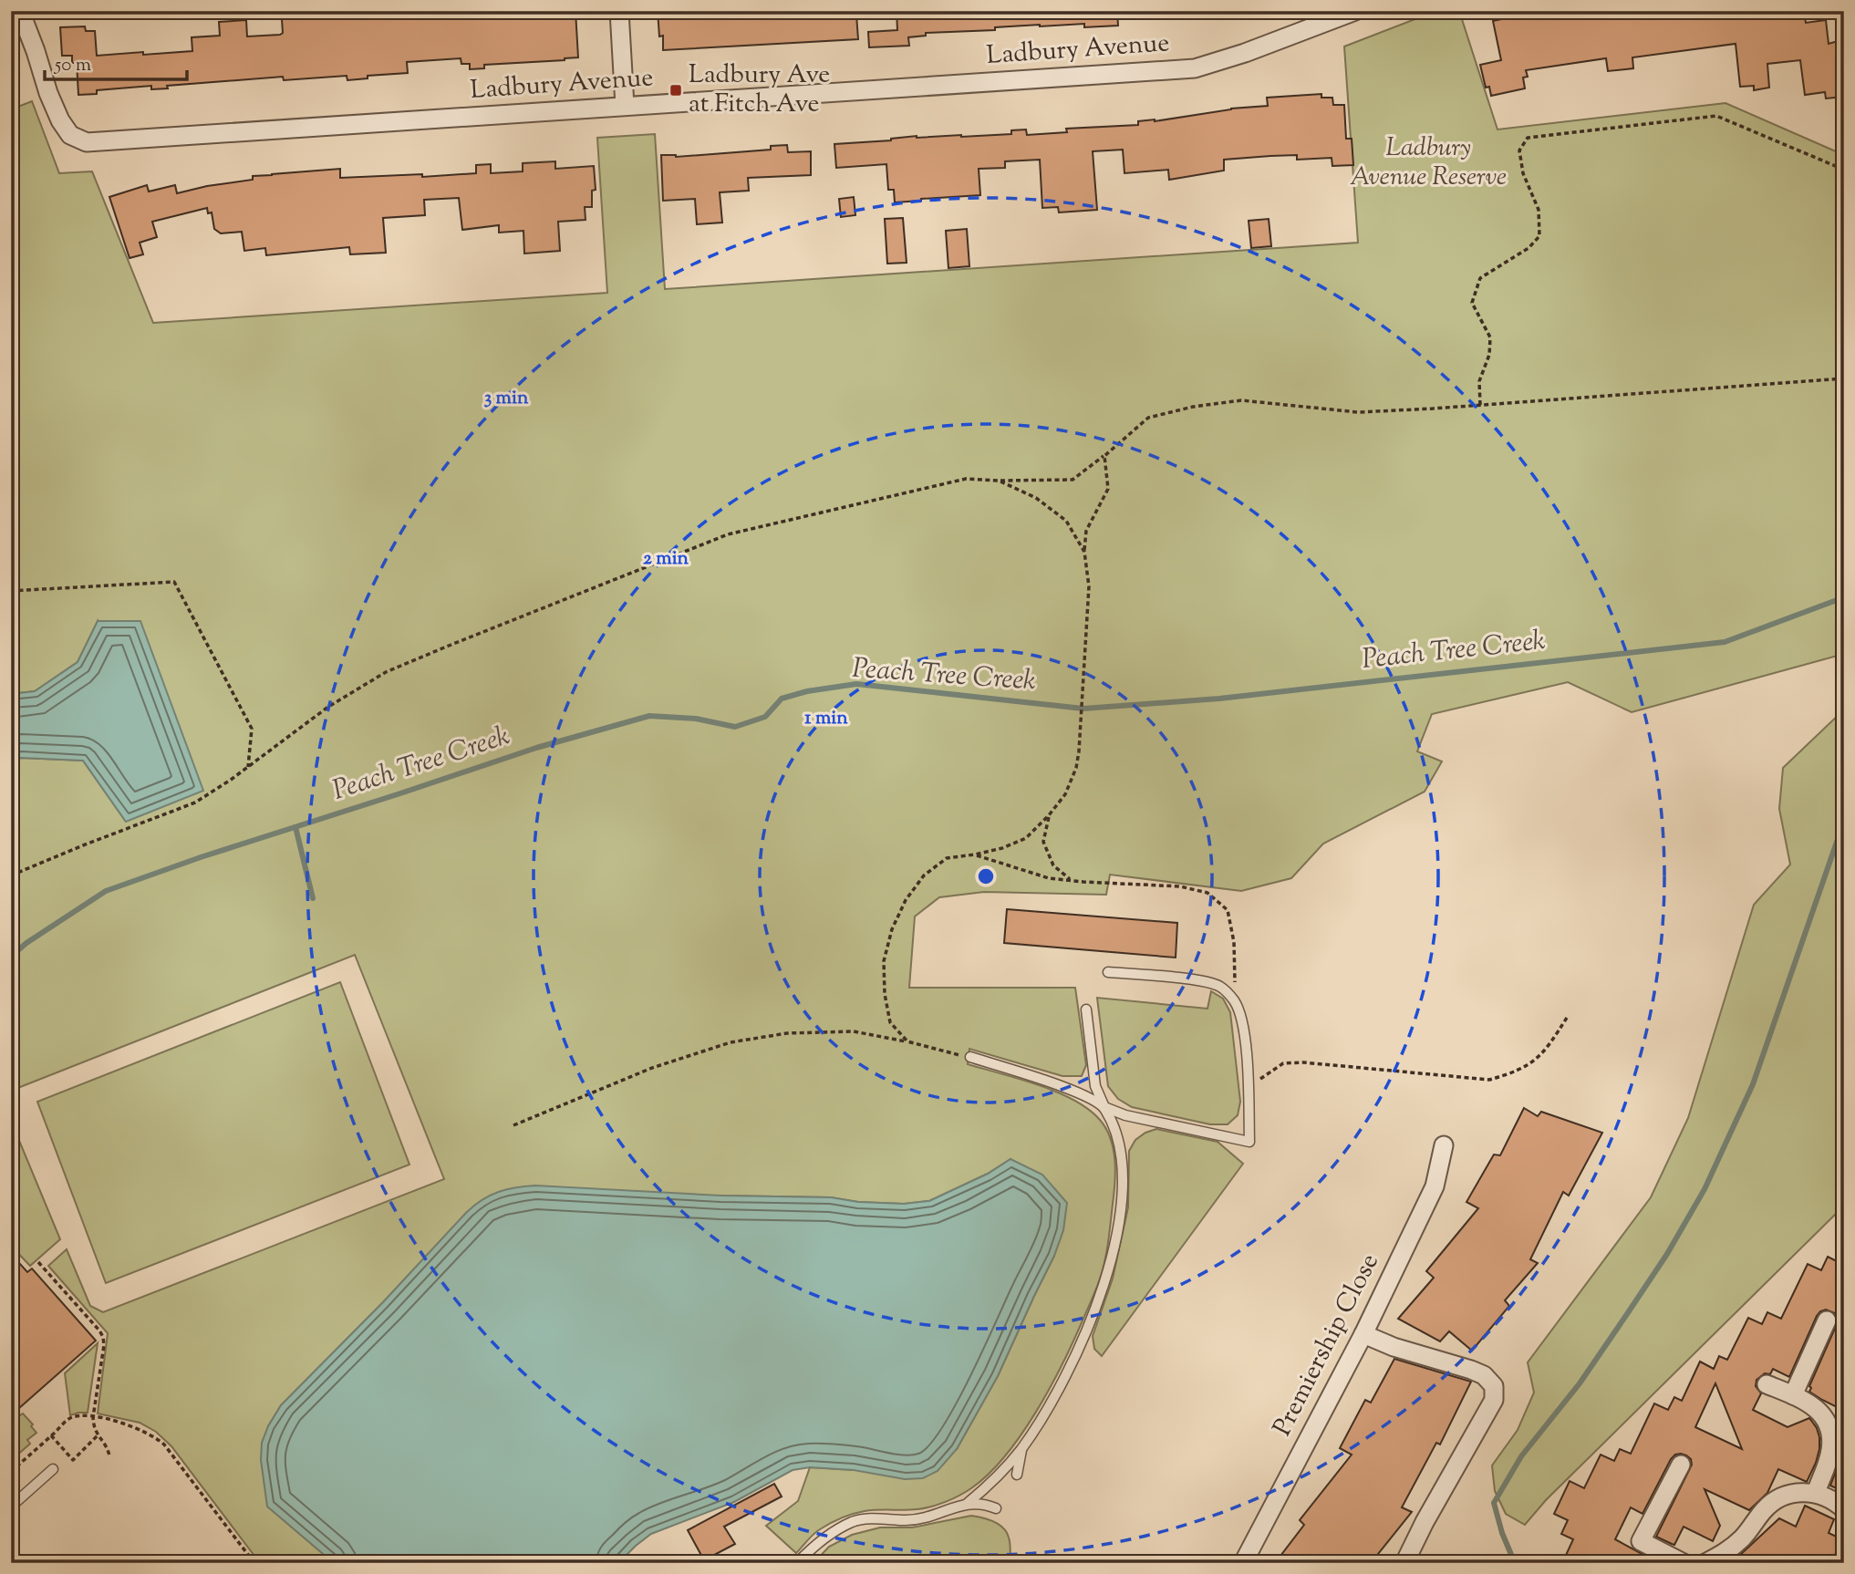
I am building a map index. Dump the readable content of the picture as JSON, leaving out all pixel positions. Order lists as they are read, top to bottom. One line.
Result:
{"streets":{"street":["Ladbury Avenue","Premiership Close"]},"water":["Peach Tree Creek"],"parks":["Ladbury Avenue Reserve"],"places":{"transit":["Ladbury Ave at Fitch Ave"]},"scale_bar":"50 m","rings":["3 min","2 min","1 min"]}
